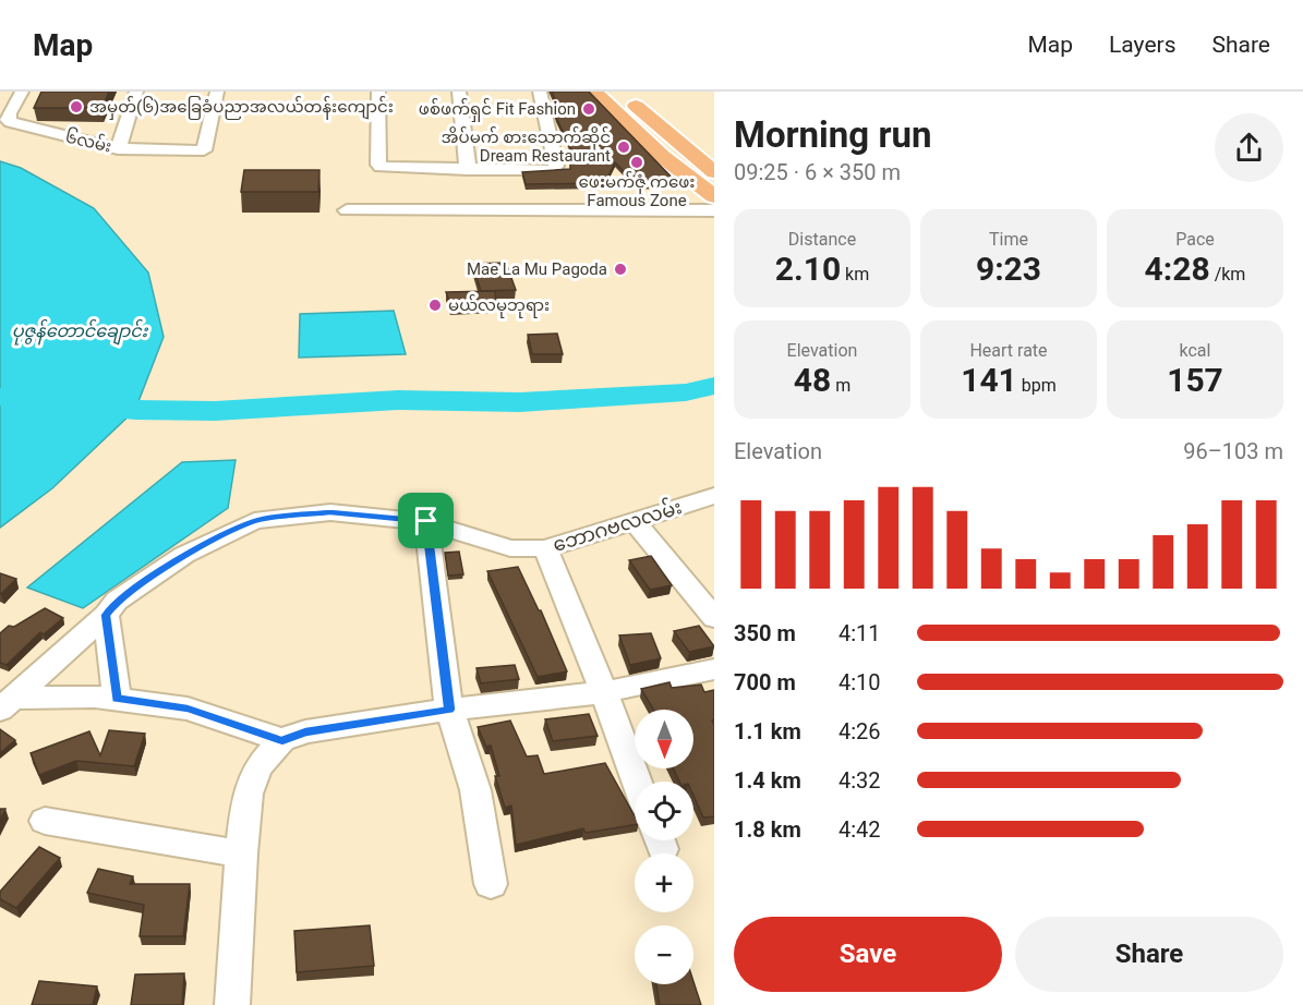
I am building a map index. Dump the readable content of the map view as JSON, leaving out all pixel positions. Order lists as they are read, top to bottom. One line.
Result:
{"streets":{"street":["၆လမ်း","ဘောဂဗလလမ်း"]},"water":["ပုဇွန်တောင်ချောင်း"],"places":["အမှတ်(၆)အခြေခံပညာအလယ်တန်းကျောင်း","ဖစ်ဖက်ရှင် Fit Fashion","အိပ်မက် စားသောက်ဆိုင် Dream Restaurant","ဖေးမက်ဇုံ ကဖေး Famous Zone","Mae La Mu Pagoda","မယ်လမုဘုရား"],"north":"bottom","page":{"header":"Map","nav":["Map","Layers","Share"],"heading":["Morning run","09:25 · 6 × 350 m"],"stats":[["Distance","2.10 km"],["Time","9:23"],["Pace","4:28 /km"],["Elevation","48 m"],["Heart rate","141 bpm"],["kcal","157"]],"chart":["Elevation","96–103 m"],"list":[{"name":"350 m","note":"4:11"},{"name":"700 m","note":"4:10"},{"name":"1.1 km","note":"4:26"},{"name":"1.4 km","note":"4:32"},{"name":"1.8 km","note":"4:42"}],"map_buttons":["+","−"],"buttons":["Save","Share"]}}
